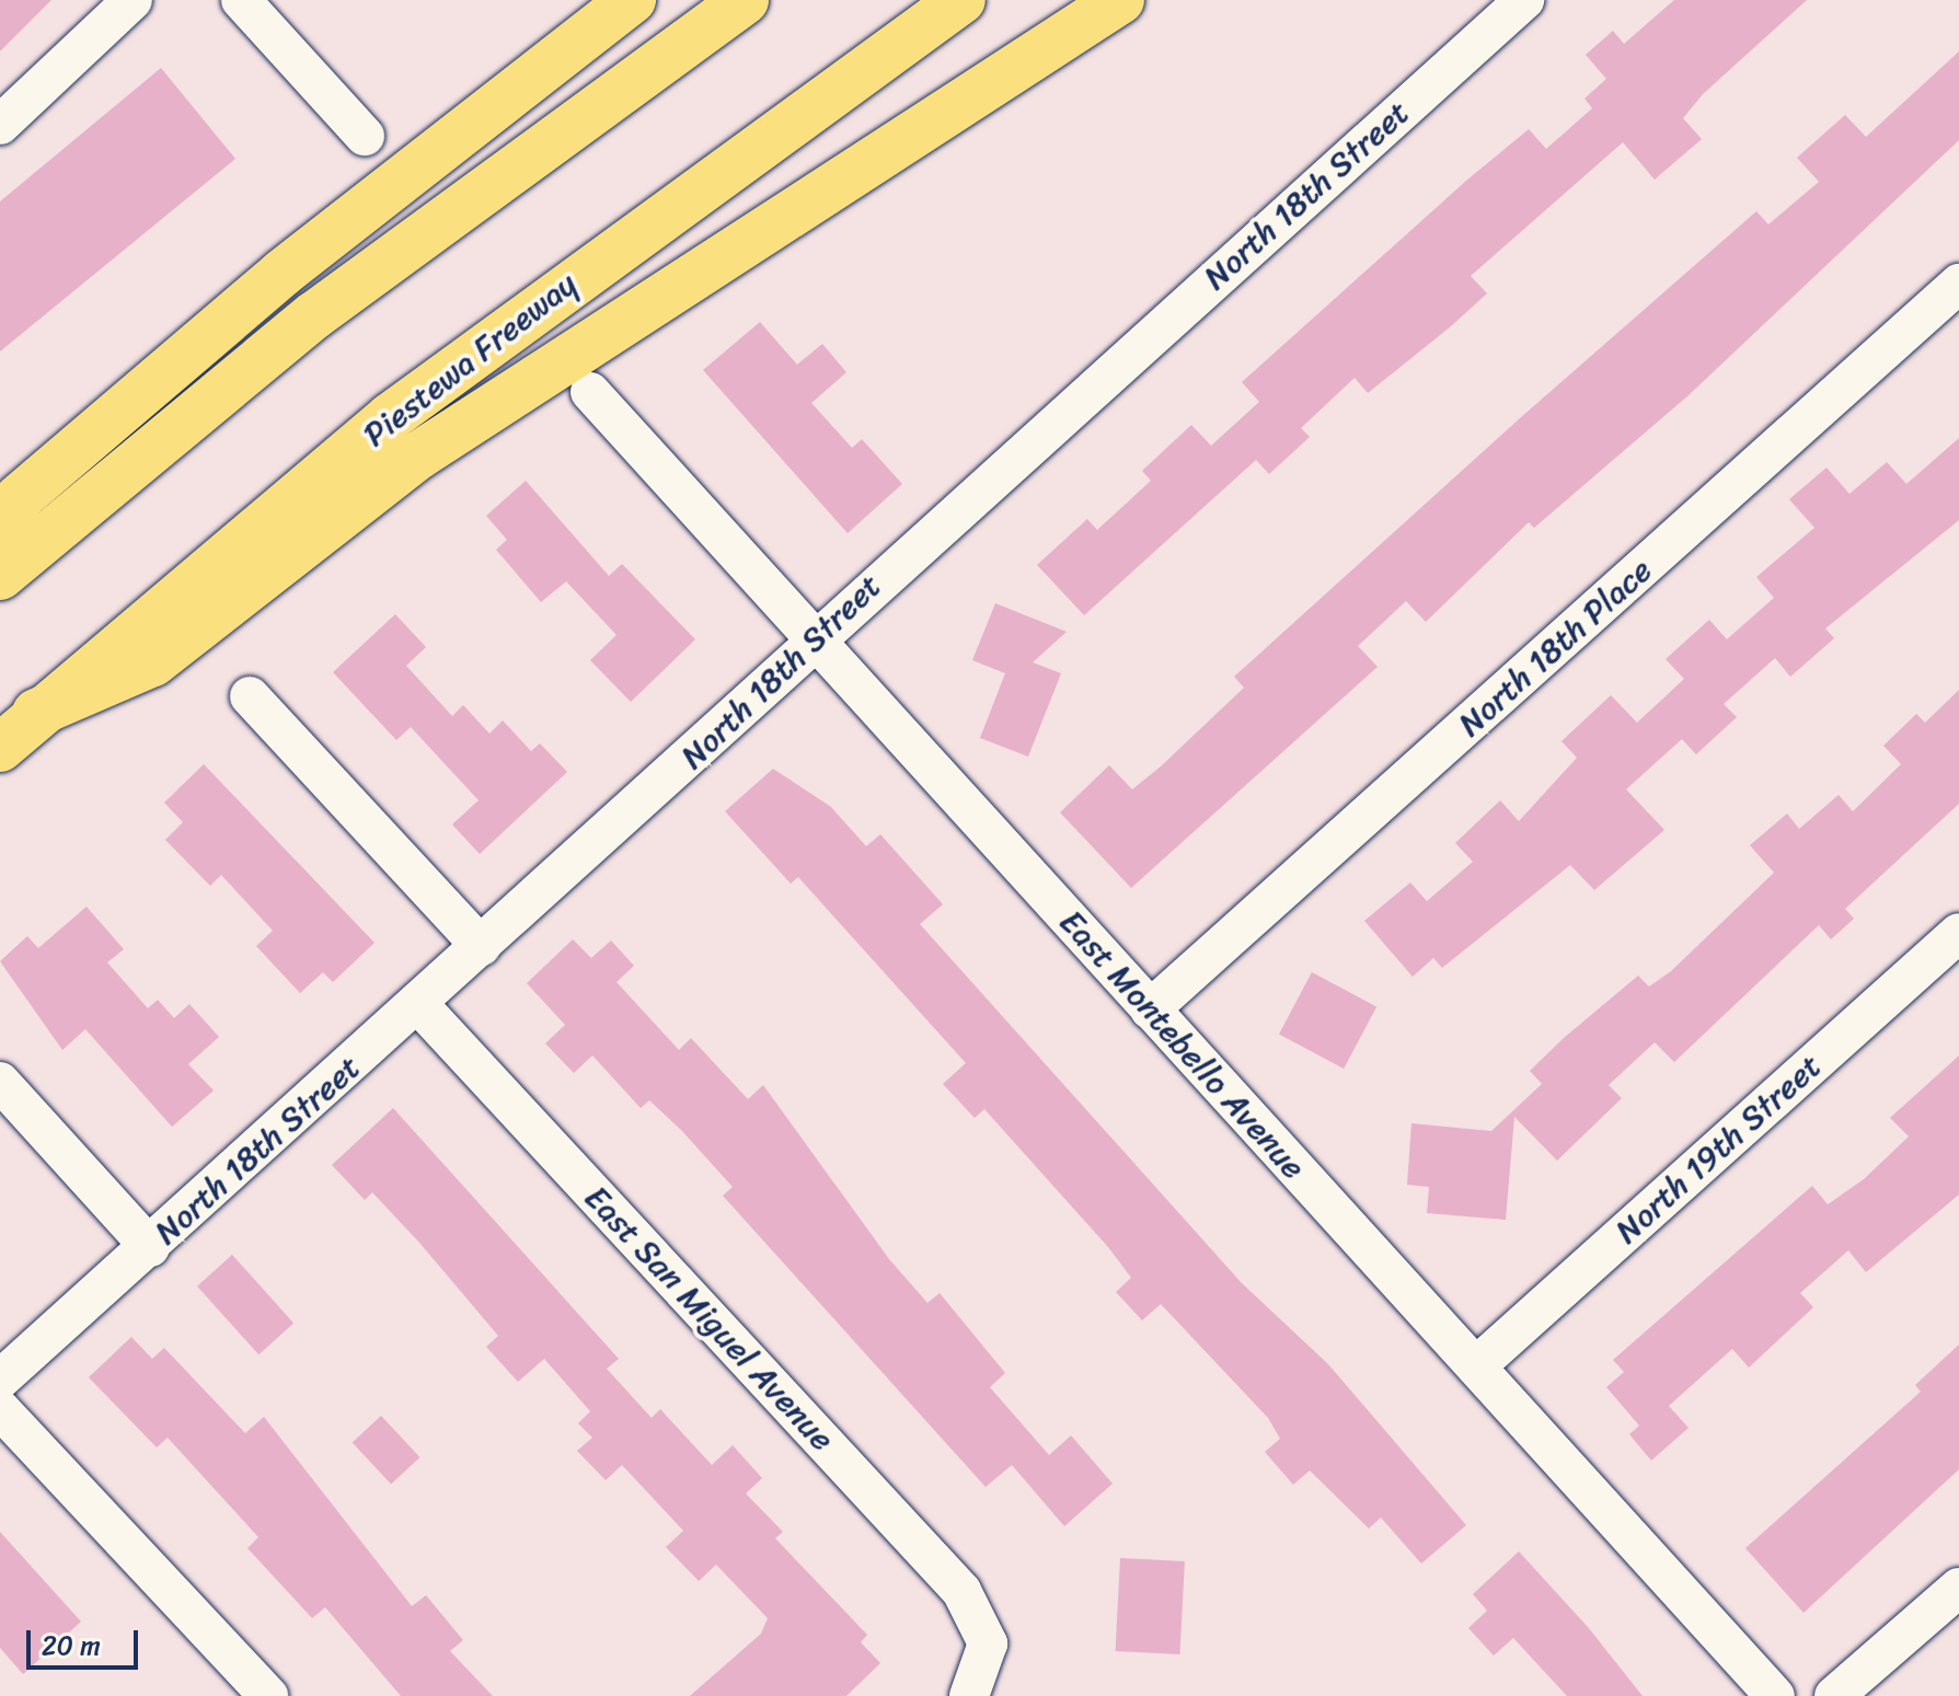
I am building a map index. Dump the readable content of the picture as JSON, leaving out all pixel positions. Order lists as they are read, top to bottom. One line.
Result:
{"streets":{"highway":["Piestewa Freeway"],"street":["North 18th Street","North 18th Place","East Montebello Avenue","North 19th Street","East San Miguel Avenue"]},"crossings":[["North 18th Street","East Montebello Avenue"],["North 18th Street","East San Miguel Avenue"],["North 18th Place","East Montebello Avenue"],["East Montebello Avenue","North 19th Street"]],"scale_bar":"20 m"}
